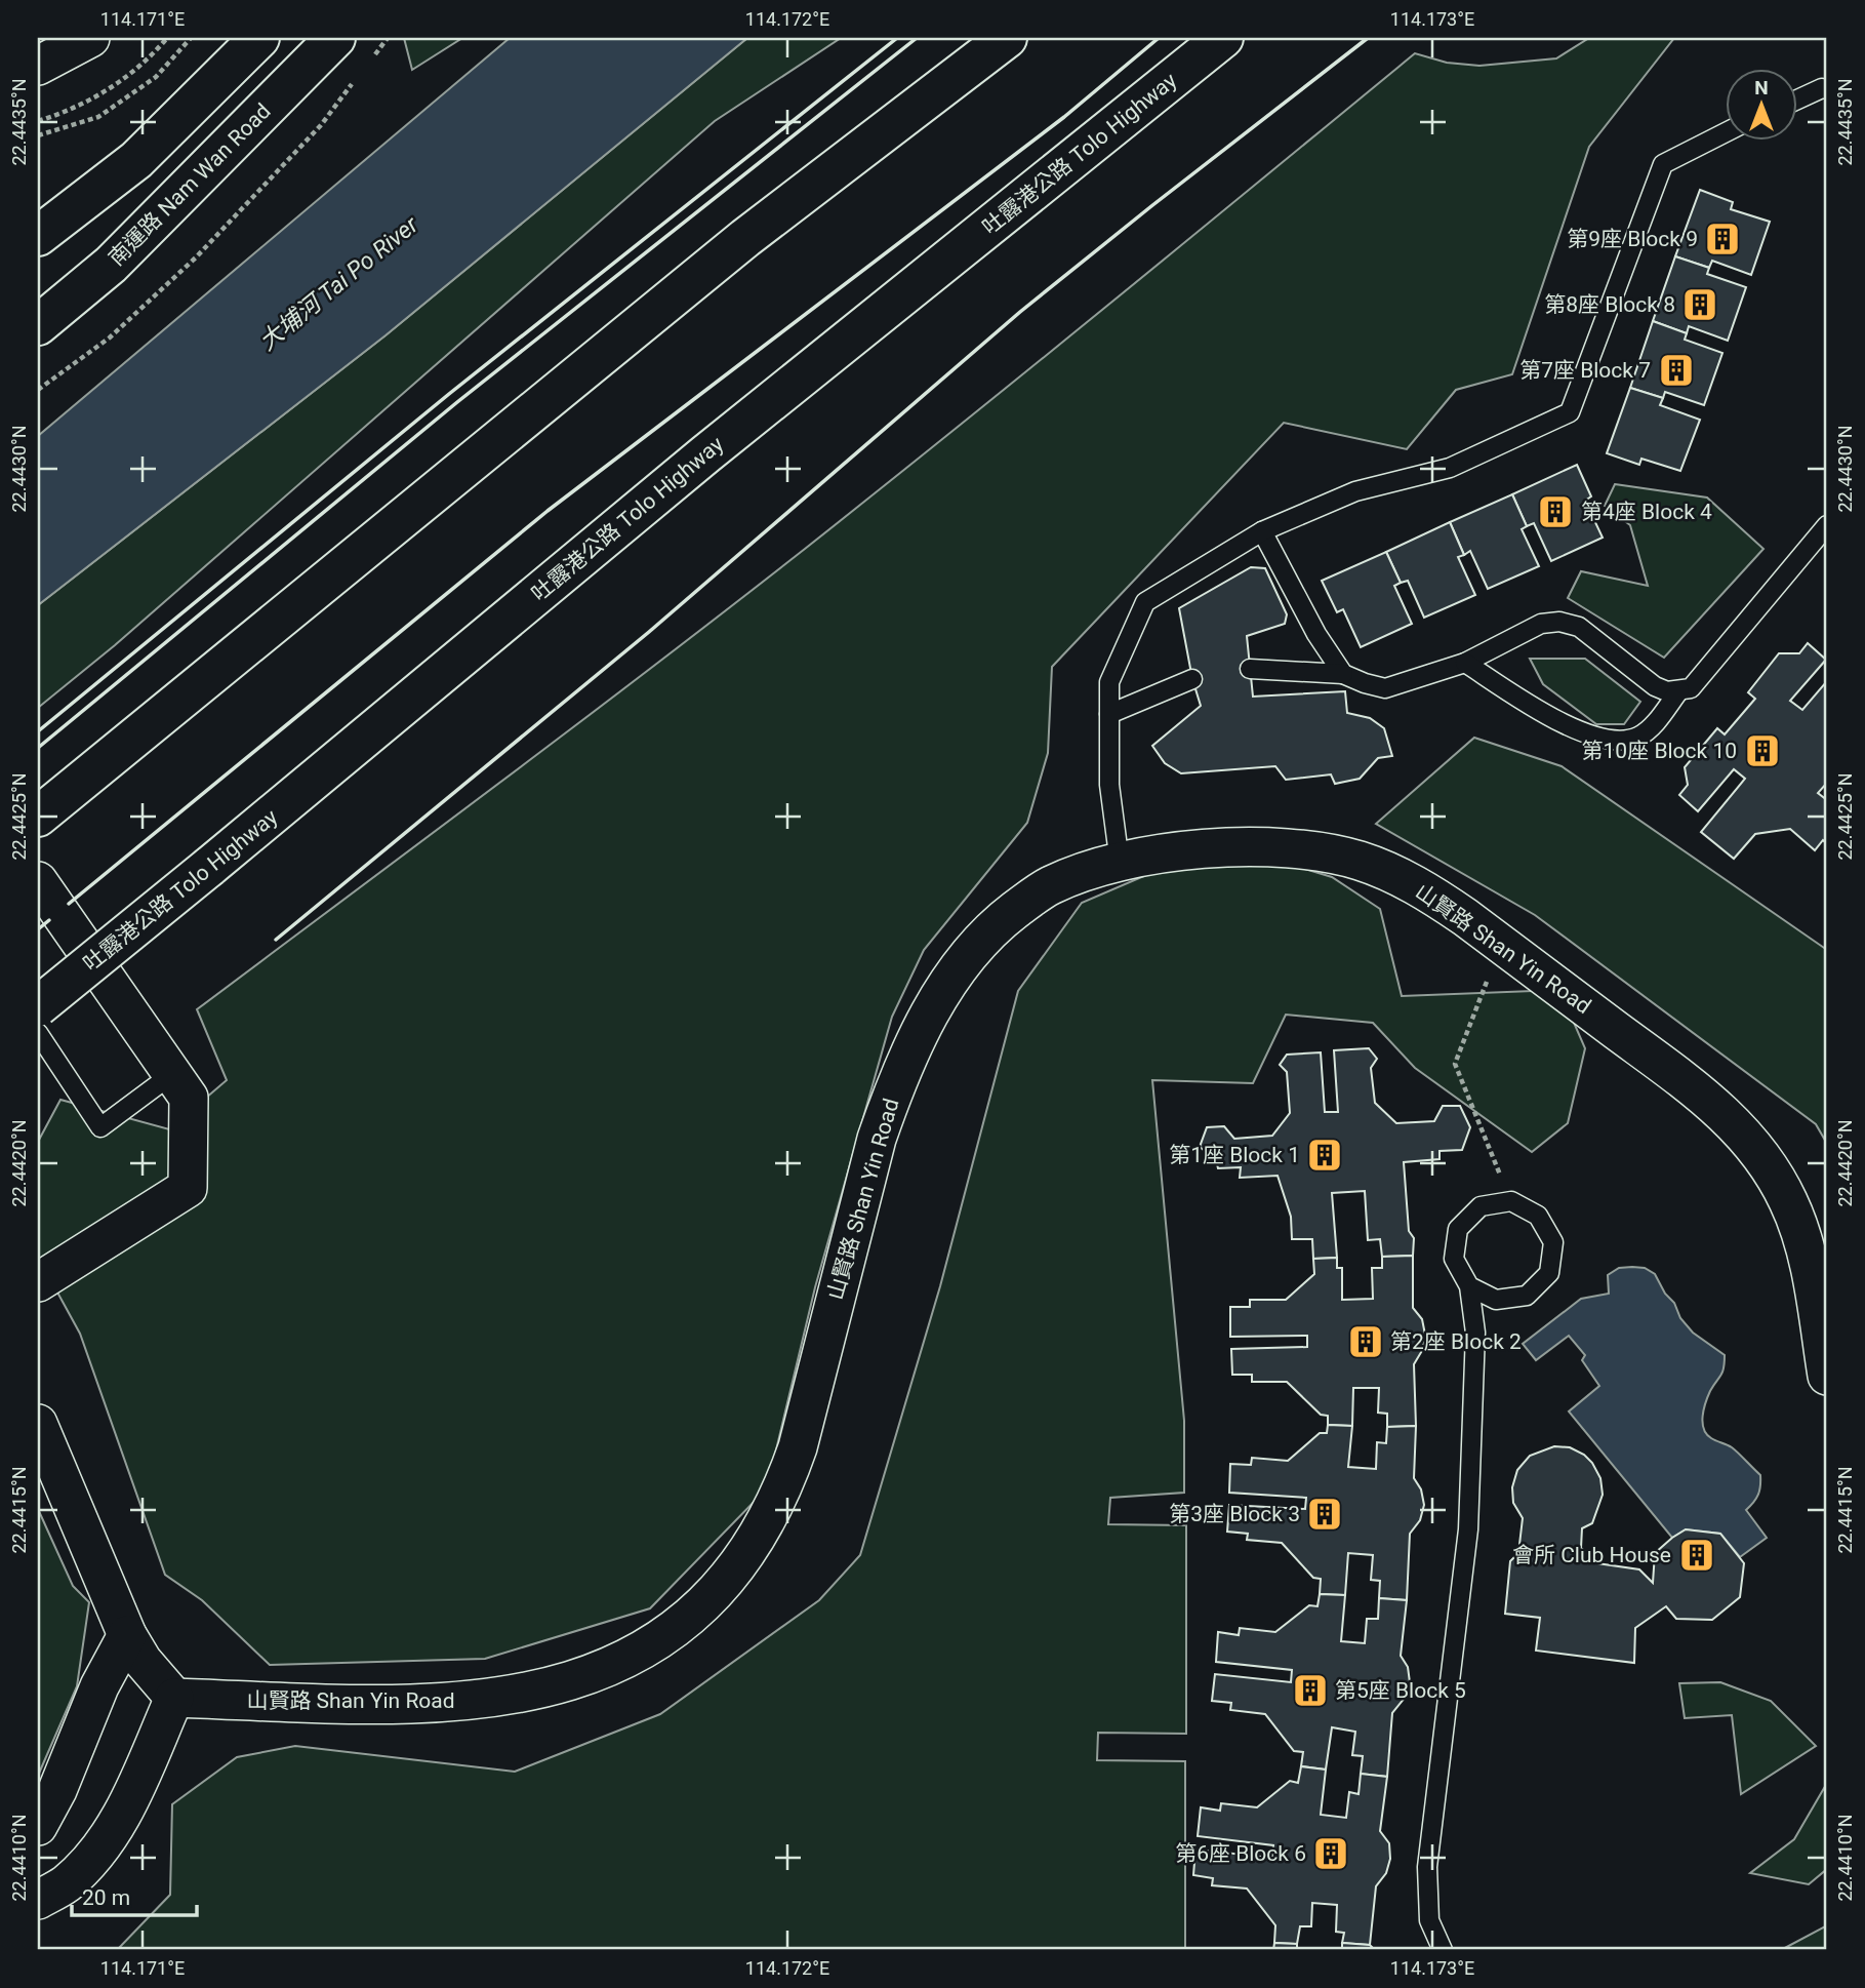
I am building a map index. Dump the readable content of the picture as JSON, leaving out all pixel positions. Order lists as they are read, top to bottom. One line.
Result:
{"streets":{"main road":["吐露港公路 Tolo Highway","南運路 Nam Wan Road"],"street":["山賢路 Shan Yin Road"]},"water":["大埔河 Tai Po River"],"places":{"building":["第9座 Block 9","第8座 Block 8","第7座 Block 7","第4座 Block 4","第10座 Block 10","第1座 Block 1","第2座 Block 2","第3座 Block 3","會所 Club House","第5座 Block 5","第6座 Block 6"]},"scale_bar":"20 m","north":"top","coordinates":["114.171°E","114.172°E","114.173°E","22.4435°N","22.4430°N","22.4425°N","22.4420°N","22.4415°N","22.4410°N"]}
